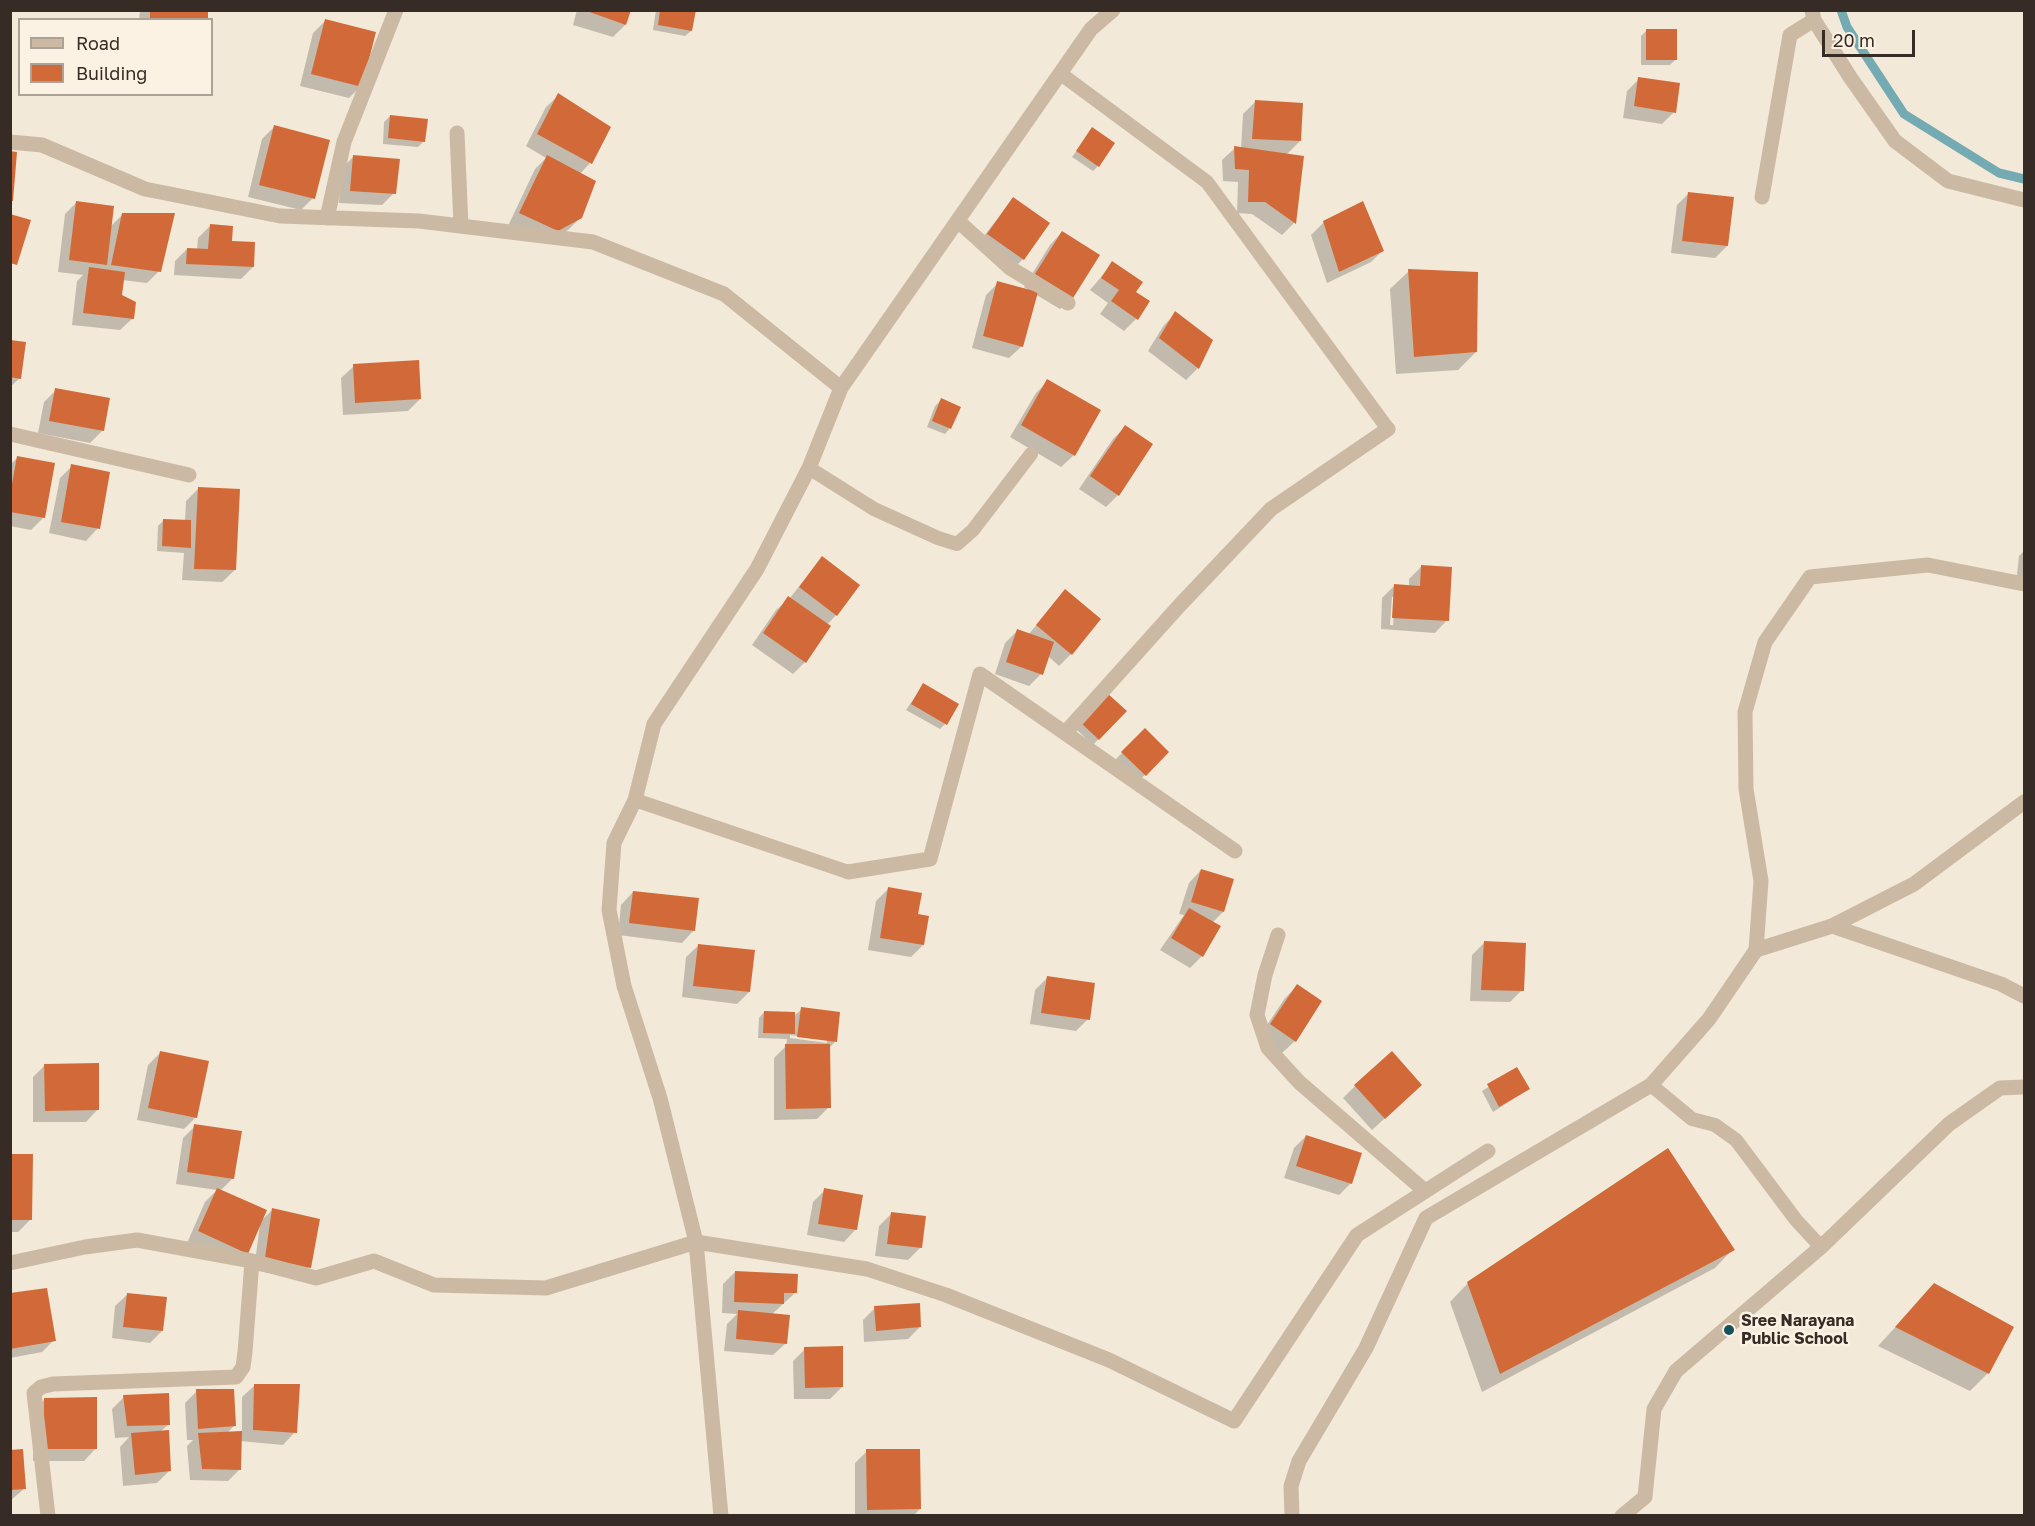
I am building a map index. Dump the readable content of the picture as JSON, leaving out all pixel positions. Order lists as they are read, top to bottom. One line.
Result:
{"places":["Sree Narayana Public School"],"legend":["Road","Building"],"scale_bar":"20 m"}
